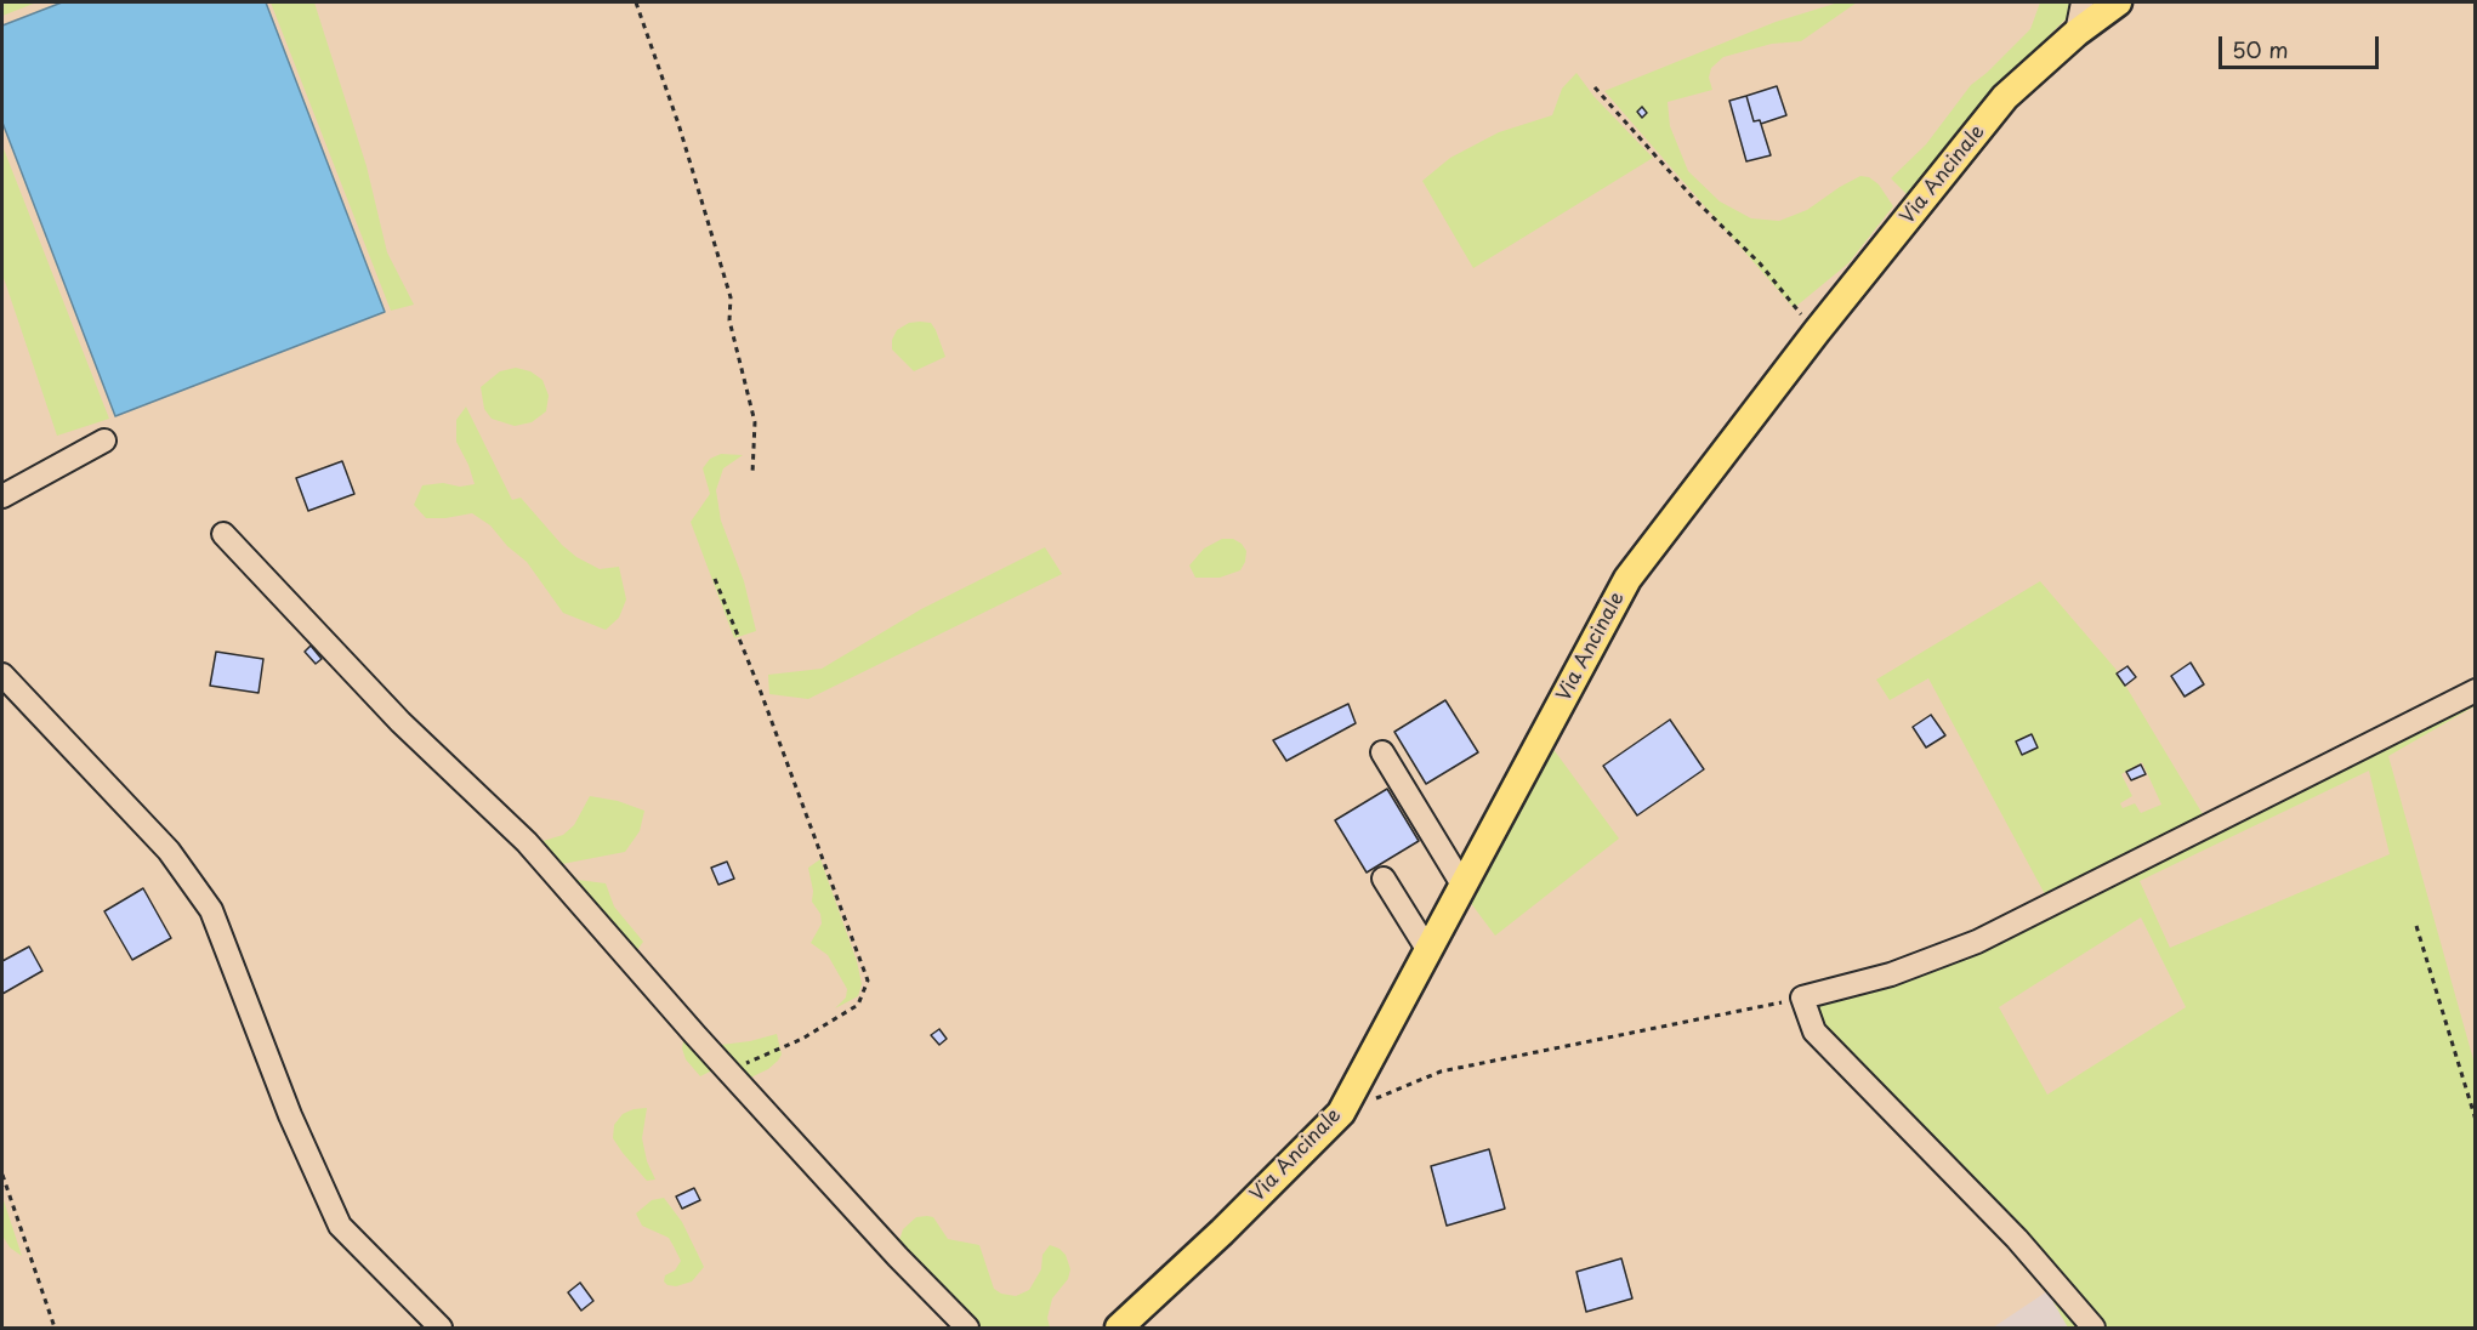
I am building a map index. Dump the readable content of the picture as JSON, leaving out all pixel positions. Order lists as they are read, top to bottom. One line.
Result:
{"streets":{"main road":["Via Ancinale"]},"scale_bar":"50 m"}
